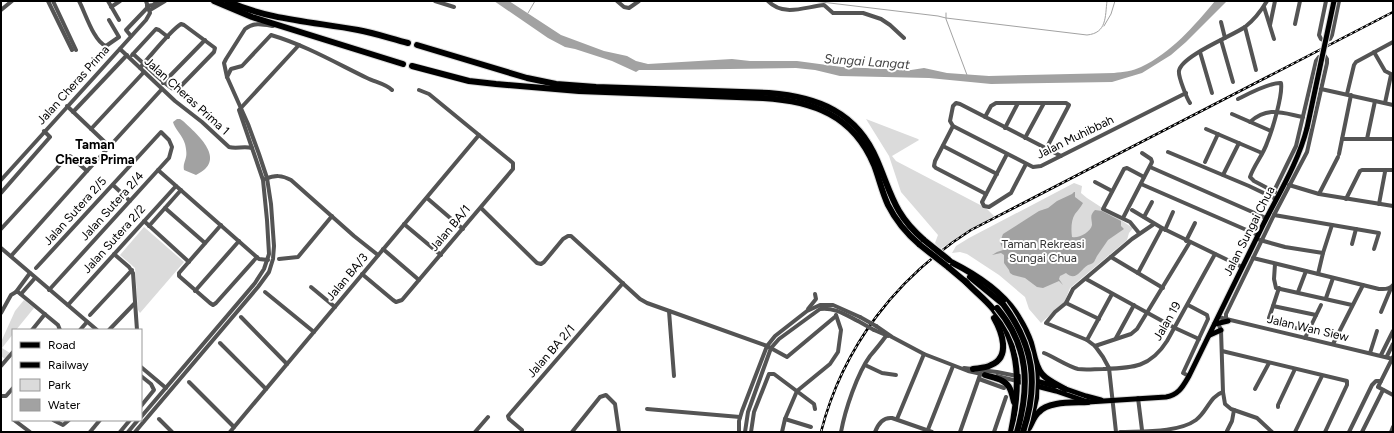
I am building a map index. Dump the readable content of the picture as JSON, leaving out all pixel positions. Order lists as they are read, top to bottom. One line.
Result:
{"streets":{"main road":["Jalan Sungai Chua"],"street":["Jalan Cheras Prima","Jalan Cheras Prima 1","Jalan Muhibbah","Jalan Sutera 2/4","Jalan Sutera 2/5","Jalan BA/1","Jalan Sutera 2/2","Jalan BA/3","Jalan 19","Jalan Wan Siew","Jalan BA 2/1"]},"crossings":[["Jalan Cheras Prima","Jalan Cheras Prima 1"],["Jalan Sutera 2/4","Jalan Sutera 2/5"],["Jalan BA/1","Jalan BA/3"]],"districts":["Taman Cheras Prima"],"water":["Sungai Langat"],"parks":["Taman Rekreasi Sungai Chua"],"legend":["Road","Railway","Park","Water"]}
